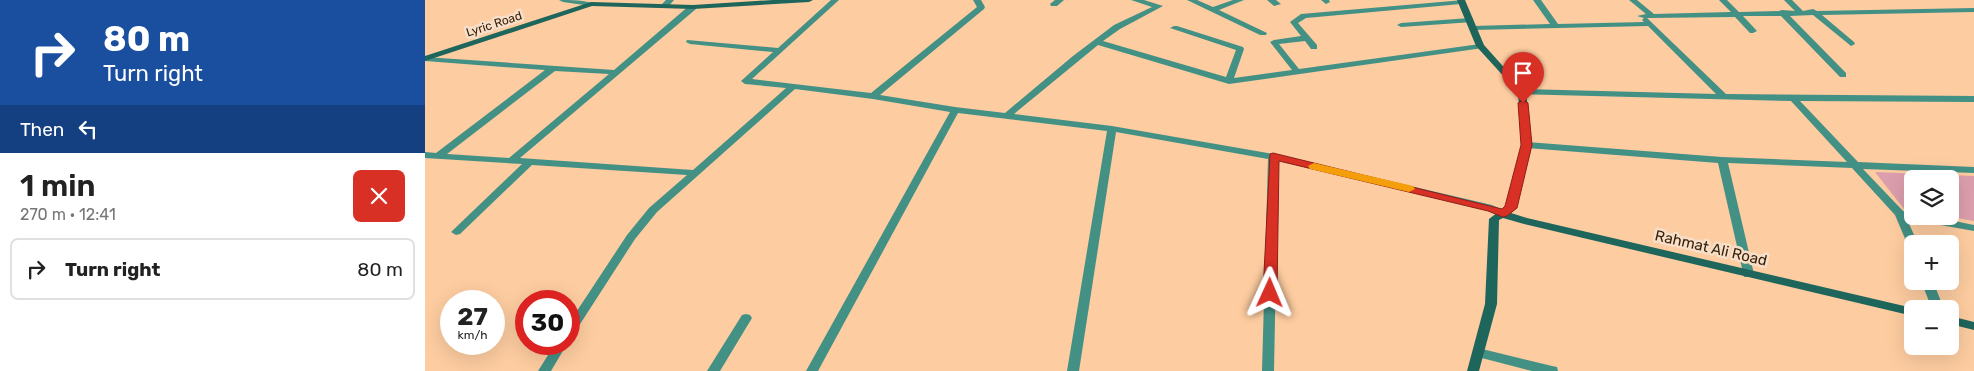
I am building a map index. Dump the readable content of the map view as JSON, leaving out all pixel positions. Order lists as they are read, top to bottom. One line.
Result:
{"streets":{"street":["Lyric Road","Rahmat Ali Road"]},"page":{"turn":["80 m","Turn right"],"then":"Then","heading":["1 min","270 m · 12:41"],"map_buttons":["+","−"],"list":[{"name":"Turn right","value":"80 m"}],"speed":"27 km/h","limit":"30"}}
